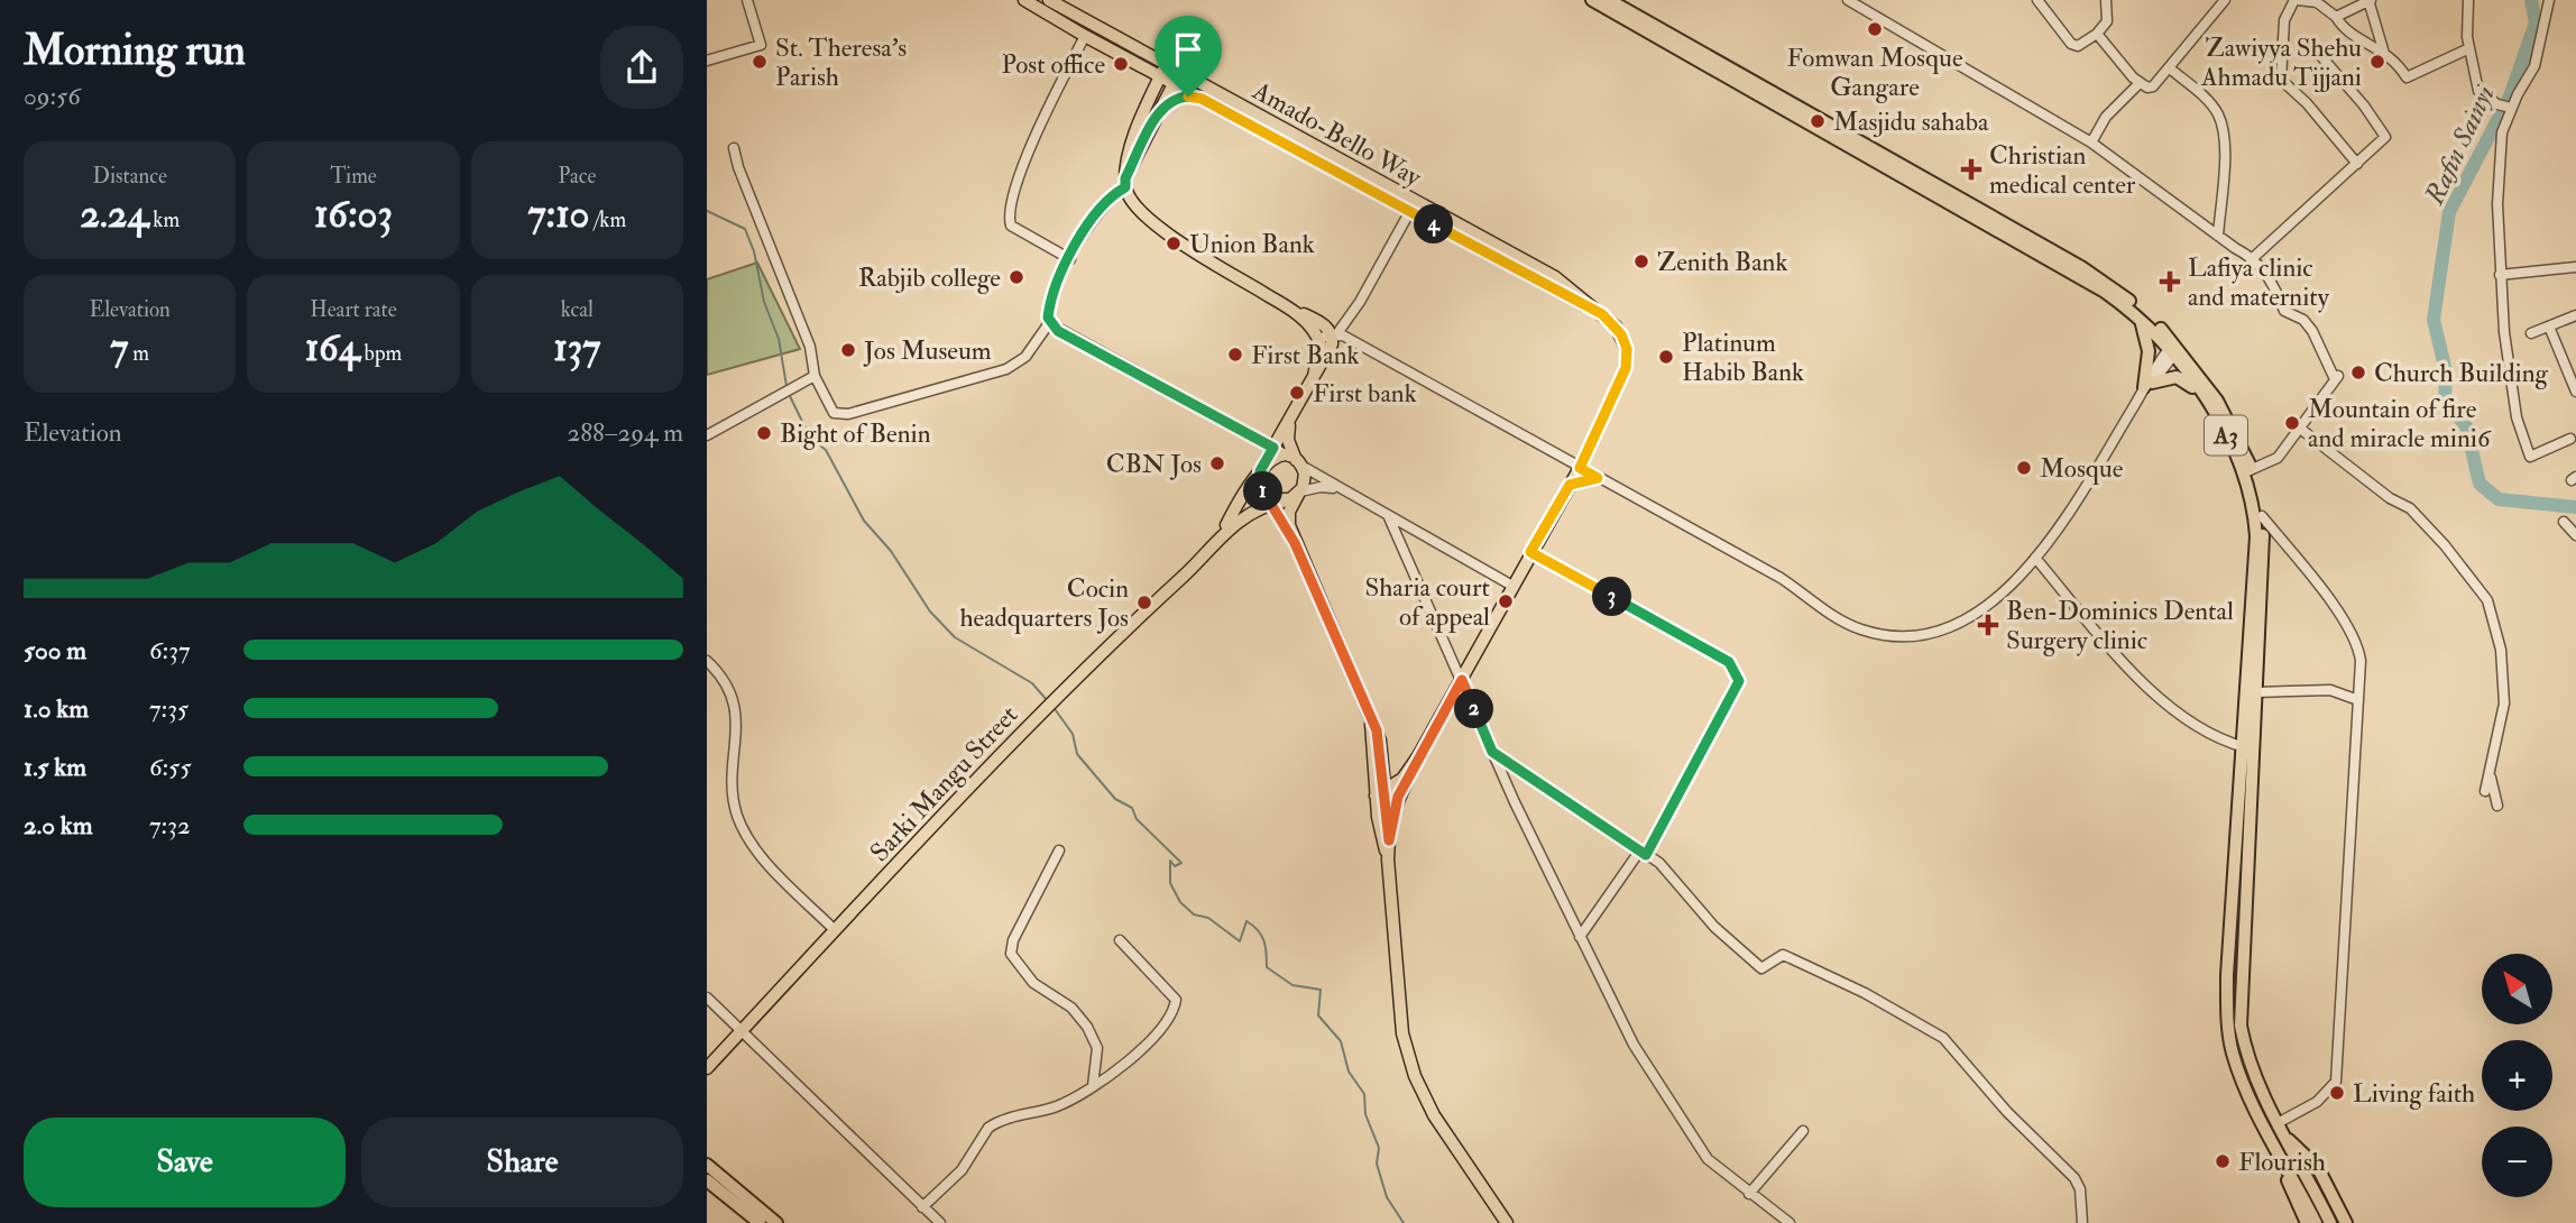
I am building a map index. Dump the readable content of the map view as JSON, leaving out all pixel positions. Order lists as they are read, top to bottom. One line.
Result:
{"streets":{"highway":["A3"],"main road":["Amado-Bello Way","Sarki Mangu Street"]},"water":["Rafin Sainyi"],"places":{"other":["Fomwan Mosque Gangare","St. Theresa's Parish","Zawiyya Shehu Ahmadu Tijjani","Post office","Masjidu sahaba","Union Bank","Zenith Bank","Rabjib college","Jos Museum","First Bank","Platinum Habib Bank","Church Building","First bank","Mountain of fire and miracle mini6","Bight of Benin","CBN Jos","Mosque","Sharia court of appeal","Cocin headquarters Jos","Living faith","Flourish"],"health":["Christian medical center","Lafiya clinic and maternity","Ben-Dominics Dental Surgery clinic"]},"north":"top left","page":{"heading":["Morning run","09:56"],"stats":[["Distance","2.24 km"],["Time","16:03"],["Pace","7:10 /km"],["Elevation","7 m"],["Heart rate","164 bpm"],["kcal","137"]],"pins":["4","1","3","2"],"chart":["Elevation","288–294 m"],"list":[{"name":"500 m","note":"6:37"},{"name":"1.0 km","note":"7:35"},{"name":"1.5 km","note":"6:55"},{"name":"2.0 km","note":"7:32"}],"map_buttons":["+","−"],"buttons":["Save","Share"]}}
